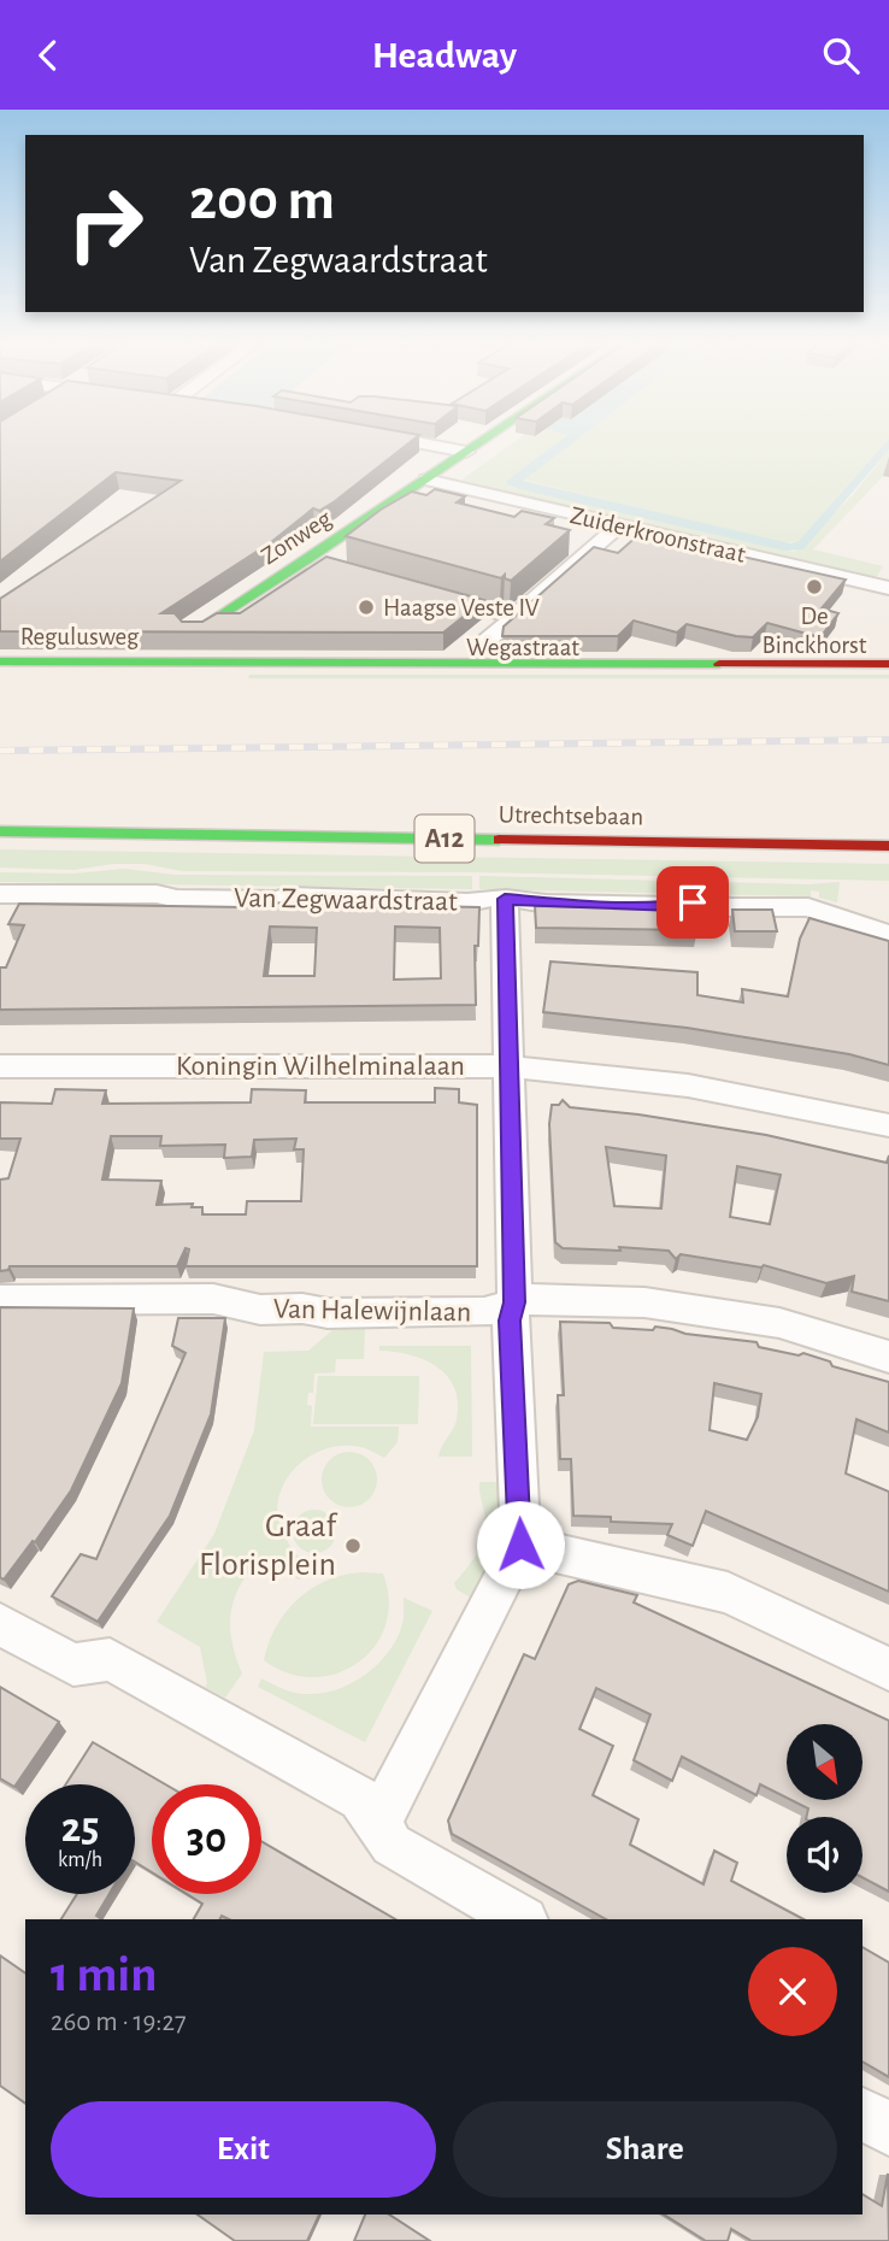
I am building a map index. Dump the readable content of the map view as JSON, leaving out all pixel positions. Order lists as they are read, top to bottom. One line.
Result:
{"streets":{"main road":["Zonweg","Regulusweg","Wegastraat","Utrechtsebaan","A12"],"street":["Zuiderkroonstraat","Van Zegwaardstraat","Koningin Wilhelminalaan","Van Halewijnlaan"]},"crossings":[["Zuiderkroonstraat","Zonweg"],["Regulusweg","Wegastraat"]],"places":["De Binckhorst","Haagse Veste IV","Graaf Florisplein"],"north":"bottom right","page":{"header":"Headway","turn":["200 m","Van Zegwaardstraat"],"speed":"25 km/h","limit":"30","heading":["1 min","260 m · 19:27"],"buttons":["Exit","Share"]}}
